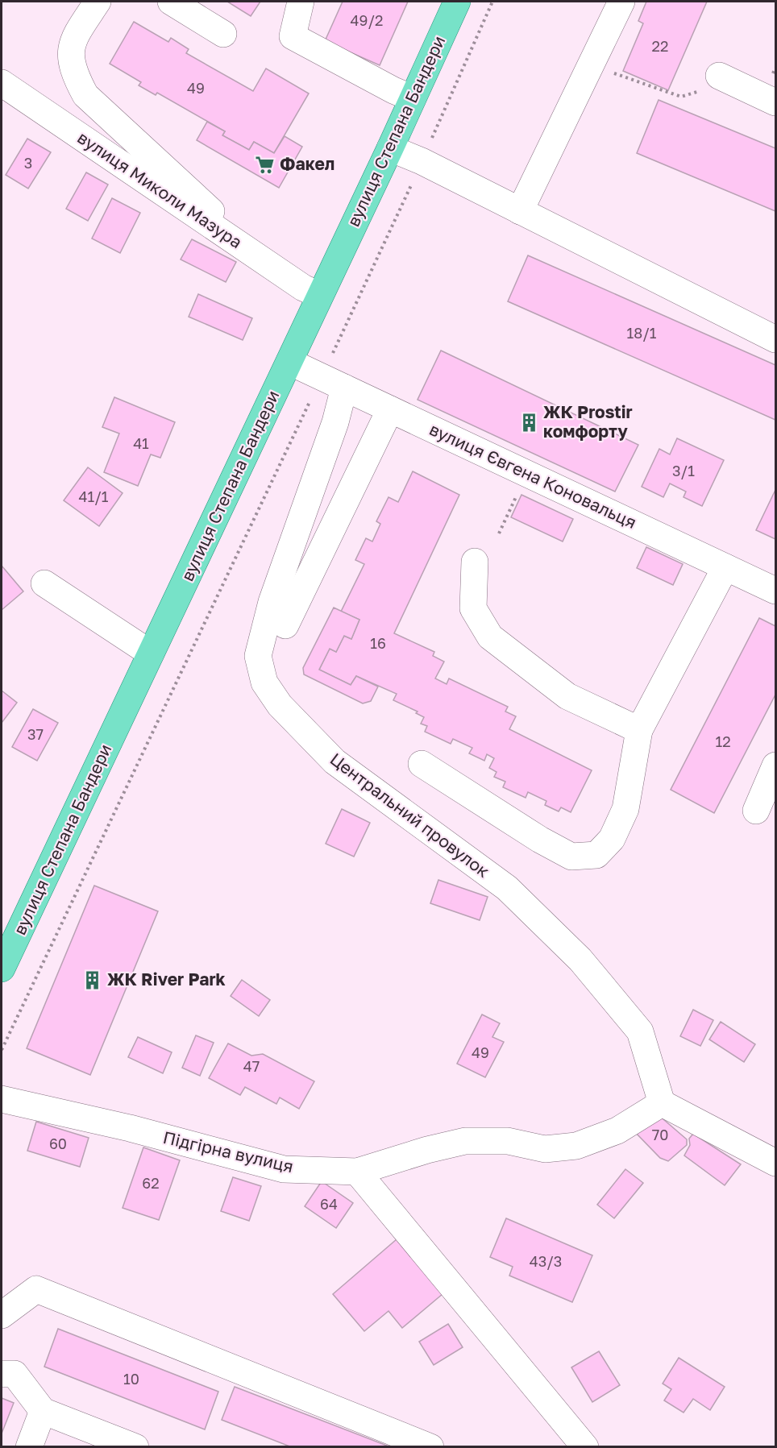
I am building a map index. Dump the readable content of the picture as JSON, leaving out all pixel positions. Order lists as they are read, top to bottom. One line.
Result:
{"streets":{"main road":["вулиця Степана Бандери"],"street":["вулиця Миколи Мазура","вулиця Євгена Коновальця","Центральний провулок","Підгірна вулиця"]},"crossings":[["вулиця Степана Бандери","вулиця Миколи Мазура"],["вулиця Степана Бандери","вулиця Євгена Коновальця"],["вулиця Євгена Коновальця","Центральний провулок"],["Центральний провулок","Підгірна вулиця"]],"places":{"supermarket":["Факел"],"building":["ЖК Prostir комфорту","ЖК River Park"]},"house_numbers":["49/2","22","49","3","18/1","41","3/1","41/1","16","37","12","49","47","70","60","62","64","43/3","10"]}
